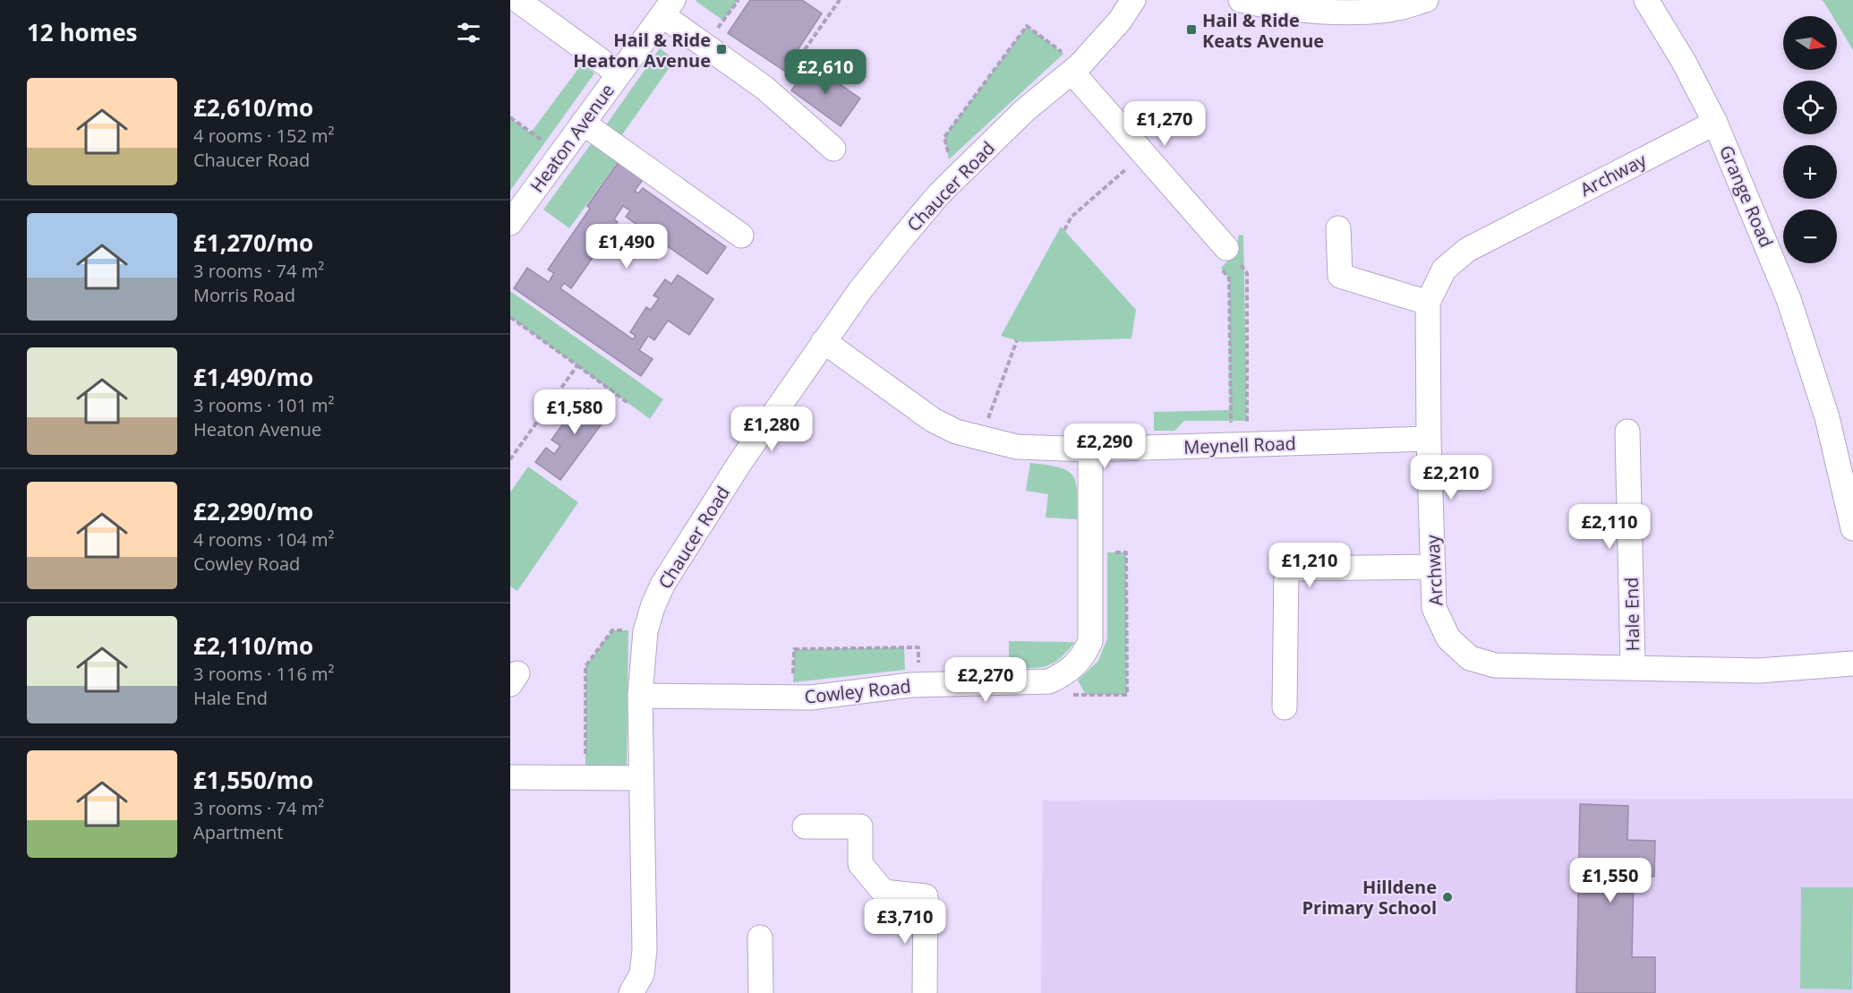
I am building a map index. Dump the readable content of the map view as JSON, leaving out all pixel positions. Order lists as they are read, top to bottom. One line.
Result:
{"streets":{"street":["Heaton Avenue","Archway","Chaucer Road","Grange Road","Meynell Road","Hale End","Cowley Road"]},"crossings":[["Archway","Grange Road"],["Archway","Meynell Road"],["Archway","Hale End"],["Chaucer Road","Meynell Road"],["Chaucer Road","Cowley Road"],["Meynell Road","Cowley Road"]],"places":{"transit":["Hail & Ride Keats Avenue","Hail & Ride Heaton Avenue"],"other":["Hilldene Primary School"]},"north":"right","page":{"heading":"12 homes","map_buttons":["+","−"],"price":["£2,610","£1,270","£1,490","£1,580","£1,280","£2,290","£2,210","£2,110","£1,210","£2,270","£1,550","£3,710"],"list":[{"name":"£2,610/mo","note":"4 rooms · 152 m² · Chaucer Road"},{"name":"£1,270/mo","note":"3 rooms · 74 m² · Morris Road"},{"name":"£1,490/mo","note":"3 rooms · 101 m² · Heaton Avenue"},{"name":"£2,290/mo","note":"4 rooms · 104 m² · Cowley Road"},{"name":"£2,110/mo","note":"3 rooms · 116 m² · Hale End"},{"name":"£1,550/mo","note":"3 rooms · 74 m² · Apartment"}]}}
